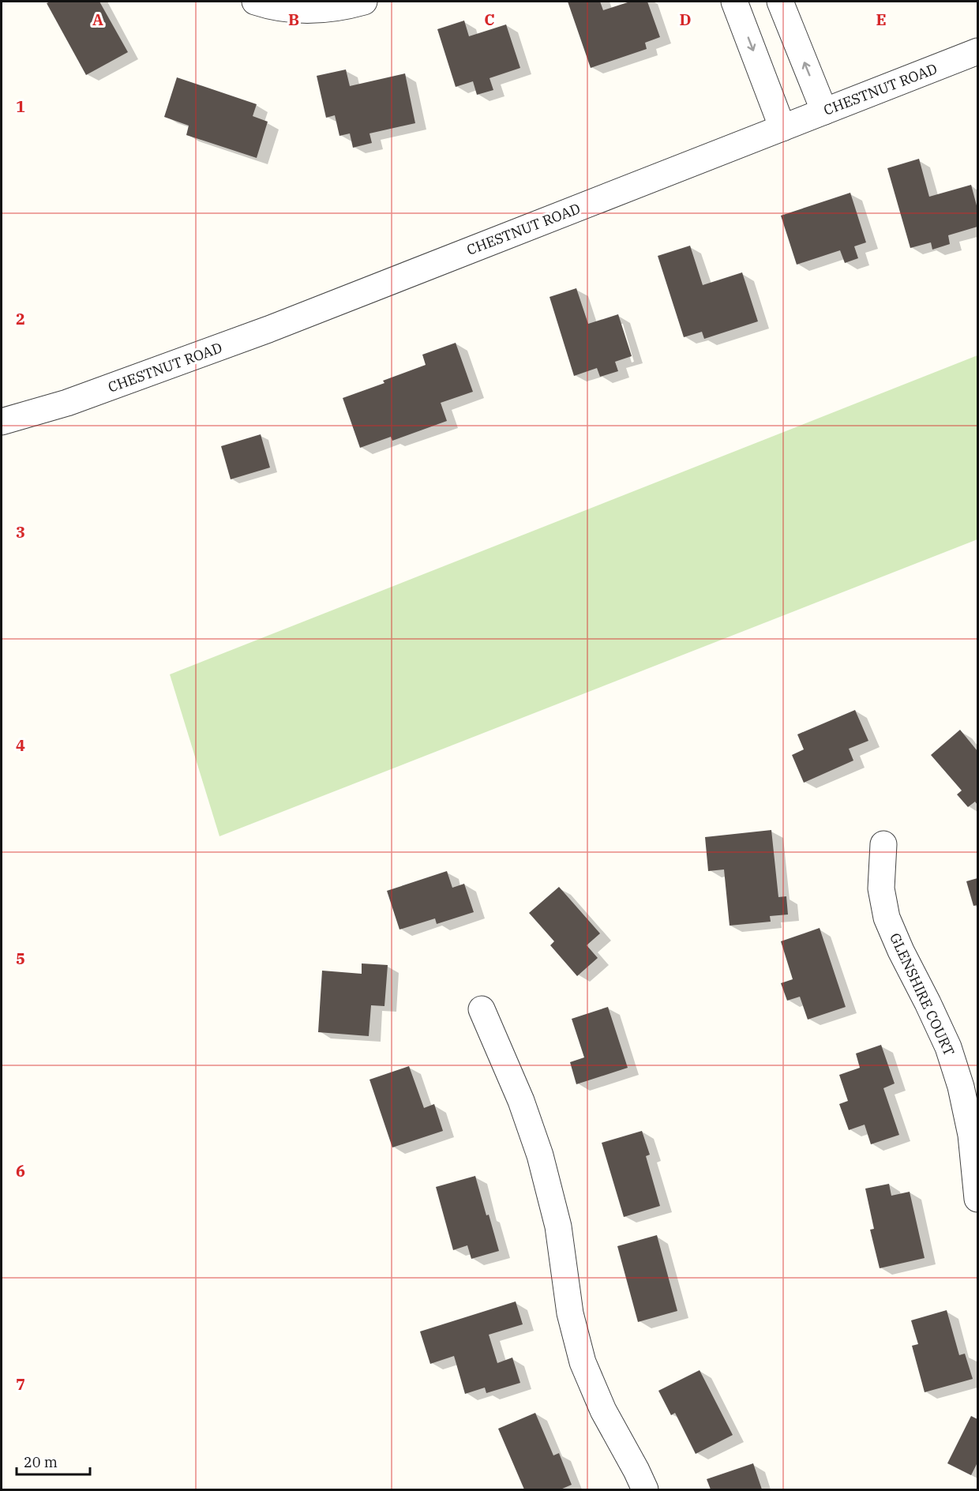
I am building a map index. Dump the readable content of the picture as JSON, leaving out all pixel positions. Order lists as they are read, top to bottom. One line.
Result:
{"streets":{"street":["CHESTNUT ROAD","GLENSHIRE COURT"]},"scale_bar":"20 m","grid":{"columns":["A","B","C","D","E"],"rows":["1","2","3","4","5","6","7"]}}
